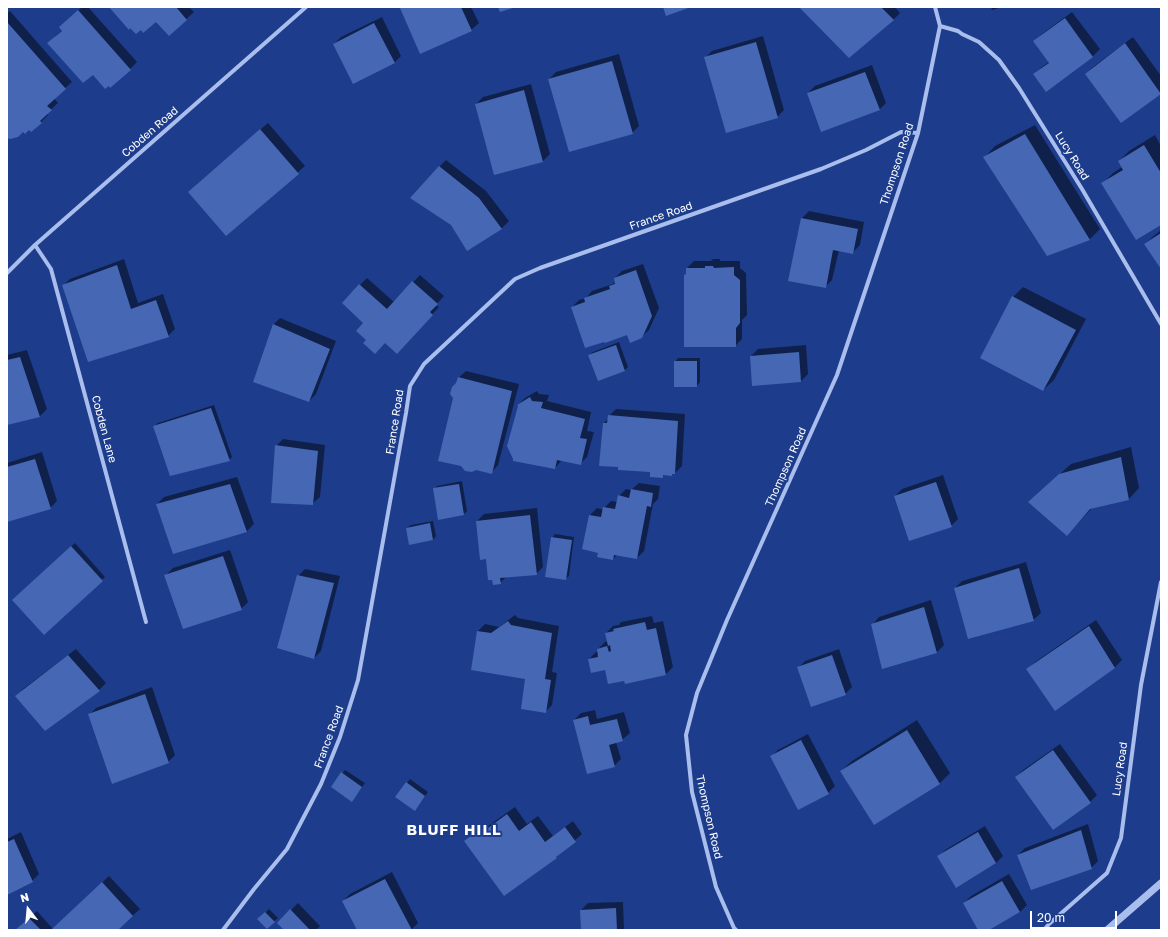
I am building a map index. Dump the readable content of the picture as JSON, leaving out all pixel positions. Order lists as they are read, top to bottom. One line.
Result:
{"streets":{"street":["Cobden Road","Lucy Road","Thompson Road","France Road","Cobden Lane"]},"crossings":[["Cobden Road","Cobden Lane"],["Lucy Road","Thompson Road"],["Thompson Road","France Road"]],"districts":["BLUFF HILL"],"scale_bar":"20 m","north":"top"}
